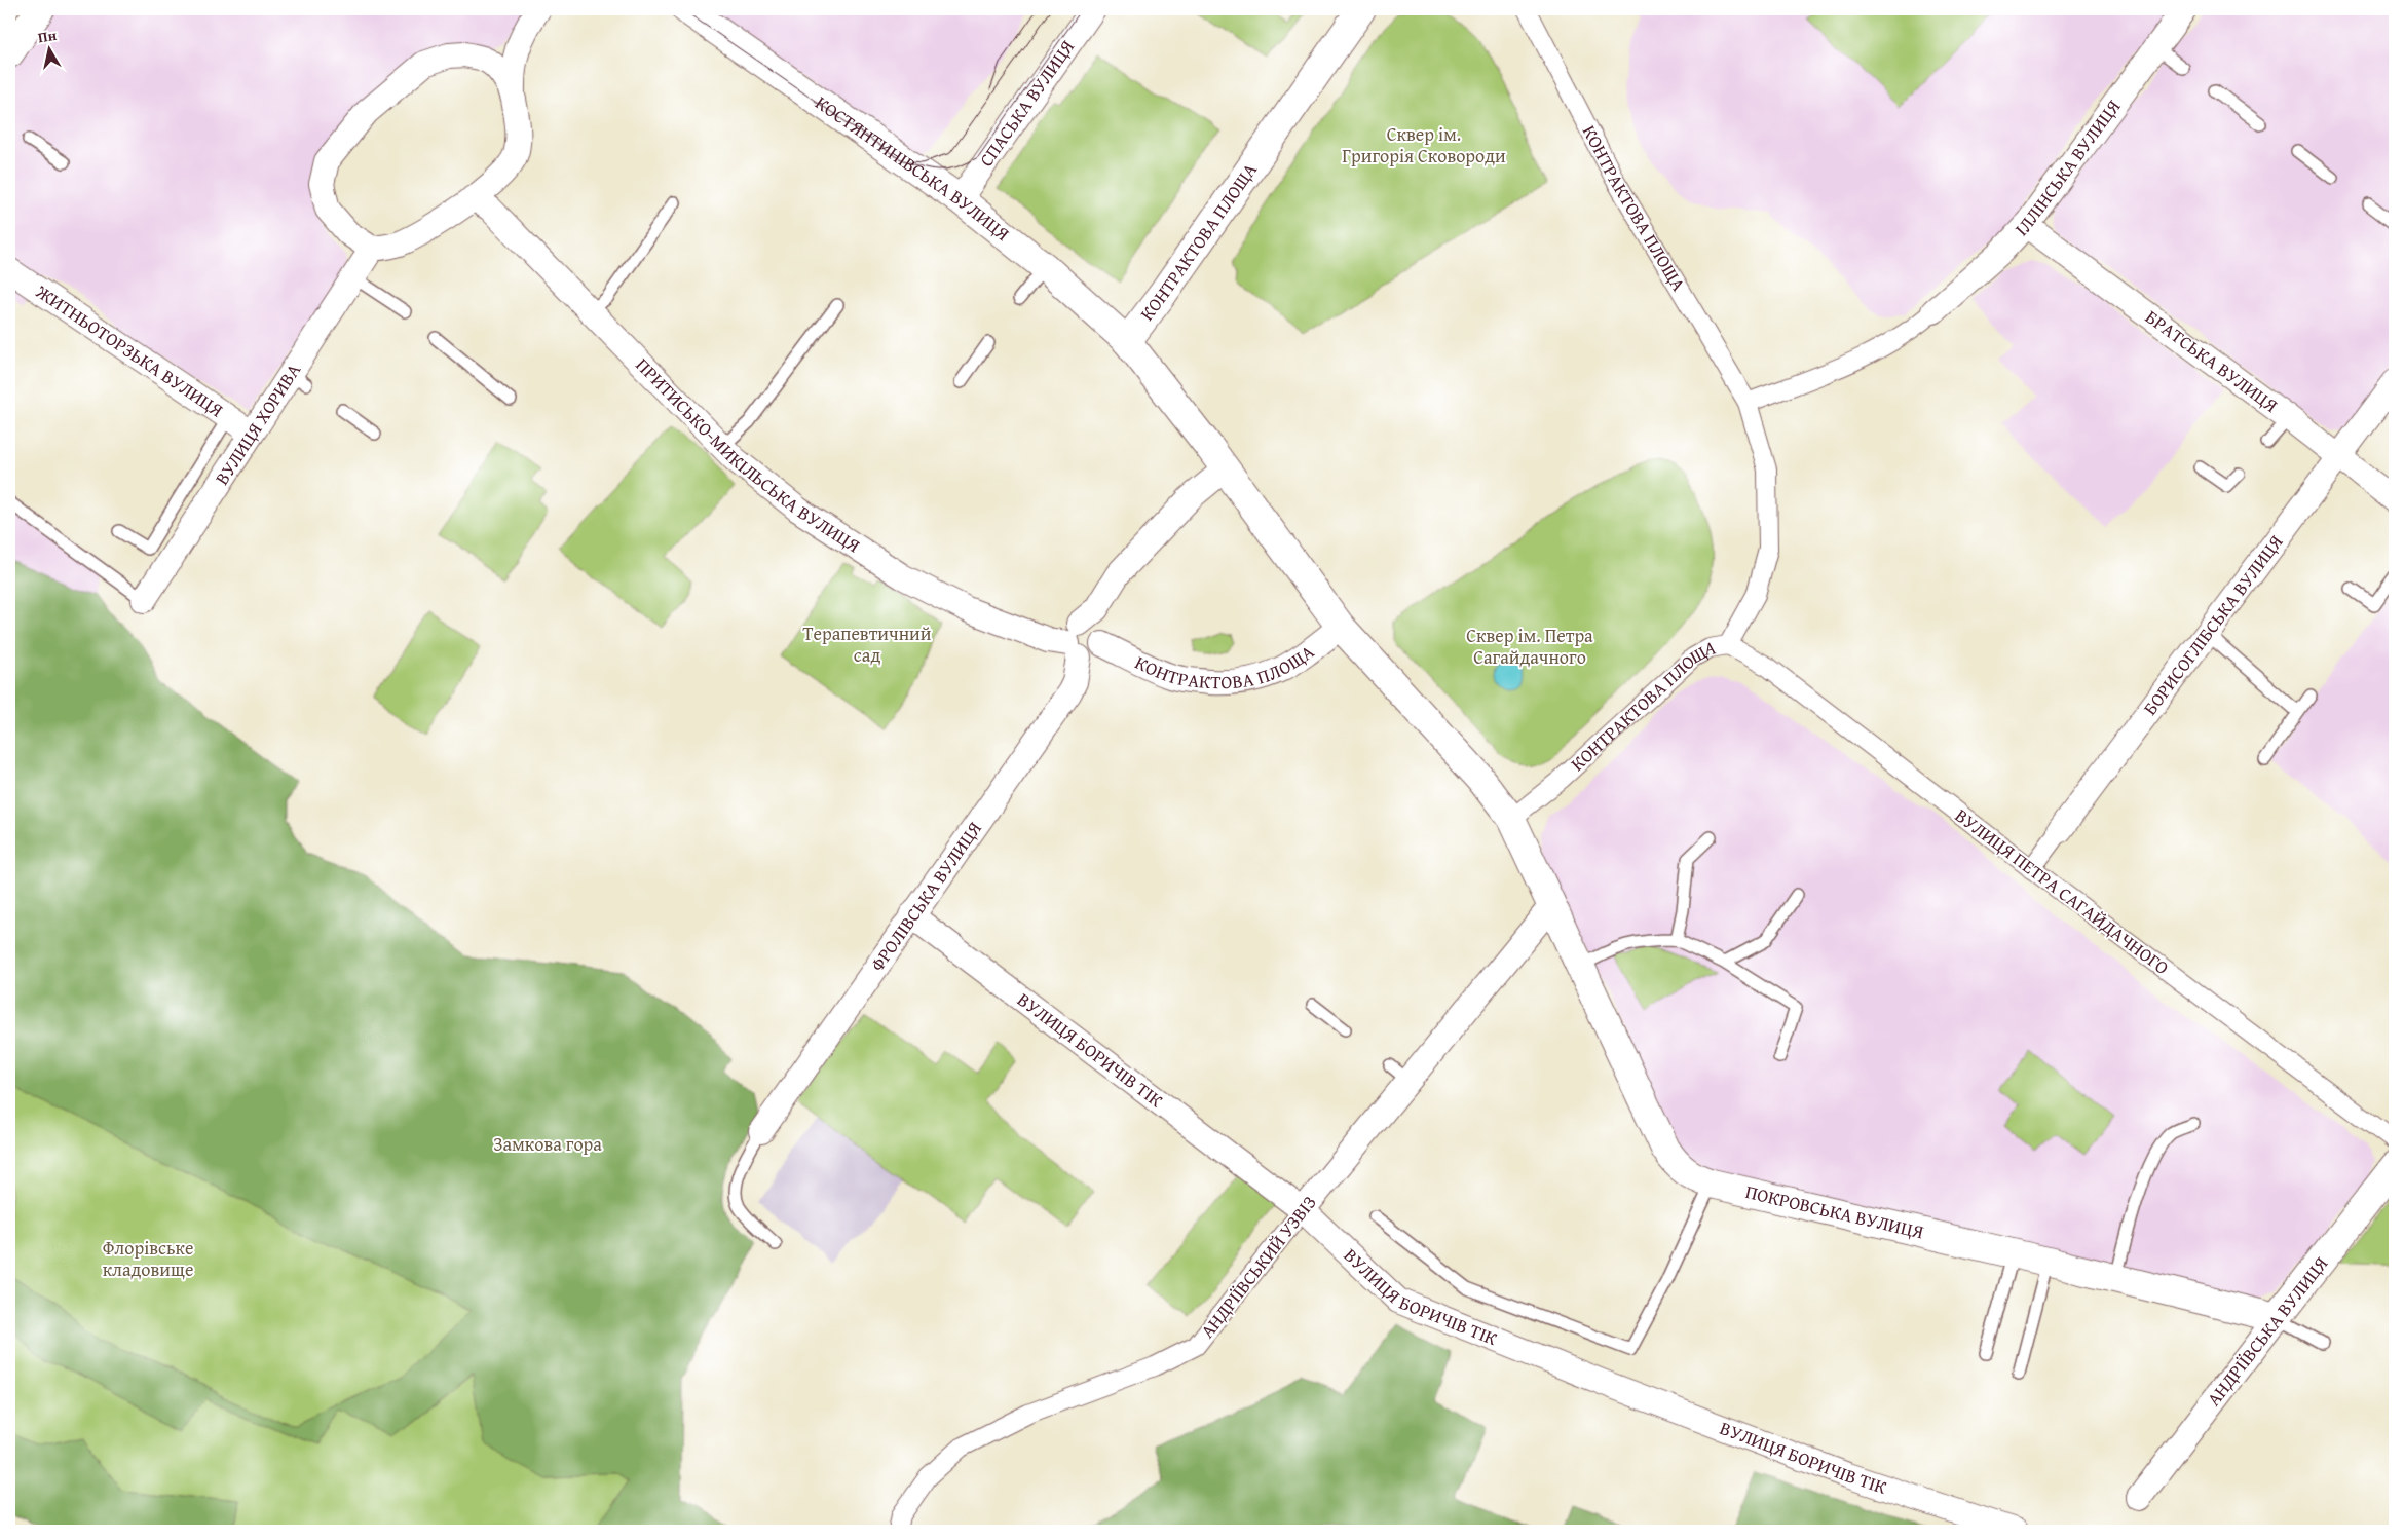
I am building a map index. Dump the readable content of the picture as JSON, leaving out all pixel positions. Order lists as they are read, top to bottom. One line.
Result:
{"streets":{"street":["СПАСЬКА ВУЛИЦЯ","ІЛЛІНСЬКА ВУЛИЦЯ","КОСТЯНТИНІВСЬКА ВУЛИЦЯ","КОНТРАКТОВА ПЛОЩА","ЖИТНЬОТОРЗЬКА ВУЛИЦЯ","БРАТСЬКА ВУЛИЦЯ","ВУЛИЦЯ ХОРИВА","ПРИТИСЬКО-МИКІЛЬСЬКА ВУЛИЦЯ","БОРИСОГЛІБСЬКА ВУЛИЦЯ","ВУЛИЦЯ ПЕТРА САГАЙДАЧНОГО","ФРОЛІВСЬКА ВУЛИЦЯ","ВУЛИЦЯ БОРИЧІВ ТІК","ПОКРОВСЬКА ВУЛИЦЯ","АНДРІЇВСЬКИЙ УЗВІЗ","АНДРІЇВСЬКА ВУЛИЦЯ"]},"crossings":[["СПАСЬКА ВУЛИЦЯ","КОСТЯНТИНІВСЬКА ВУЛИЦЯ"],["ІЛЛІНСЬКА ВУЛИЦЯ","БРАТСЬКА ВУЛИЦЯ"],["КОСТЯНТИНІВСЬКА ВУЛИЦЯ","КОНТРАКТОВА ПЛОЩА"],["КОНТРАКТОВА ПЛОЩА","ПРИТИСЬКО-МИКІЛЬСЬКА ВУЛИЦЯ"],["КОНТРАКТОВА ПЛОЩА","ВУЛИЦЯ ПЕТРА САГАЙДАЧНОГО"],["КОНТРАКТОВА ПЛОЩА","ФРОЛІВСЬКА ВУЛИЦЯ"],["КОНТРАКТОВА ПЛОЩА","ПОКРОВСЬКА ВУЛИЦЯ"],["КОНТРАКТОВА ПЛОЩА","АНДРІЇВСЬКИЙ УЗВІЗ"],["ЖИТНЬОТОРЗЬКА ВУЛИЦЯ","ВУЛИЦЯ ХОРИВА"],["БРАТСЬКА ВУЛИЦЯ","БОРИСОГЛІБСЬКА ВУЛИЦЯ"],["ПРИТИСЬКО-МИКІЛЬСЬКА ВУЛИЦЯ","ФРОЛІВСЬКА ВУЛИЦЯ"],["БОРИСОГЛІБСЬКА ВУЛИЦЯ","ВУЛИЦЯ ПЕТРА САГАЙДАЧНОГО"],["ФРОЛІВСЬКА ВУЛИЦЯ","ВУЛИЦЯ БОРИЧІВ ТІК"],["ВУЛИЦЯ БОРИЧІВ ТІК","АНДРІЇВСЬКИЙ УЗВІЗ"],["ПОКРОВСЬКА ВУЛИЦЯ","АНДРІЇВСЬКИЙ УЗВІЗ"],["ПОКРОВСЬКА ВУЛИЦЯ","АНДРІЇВСЬКА ВУЛИЦЯ"]],"parks":["Сквер ім. Григорія Сковороди","Терапевтичний сад","Сквер ім. Петра Сагайдачного","Замкова гора","Флорівське кладовище"],"north":"top"}
